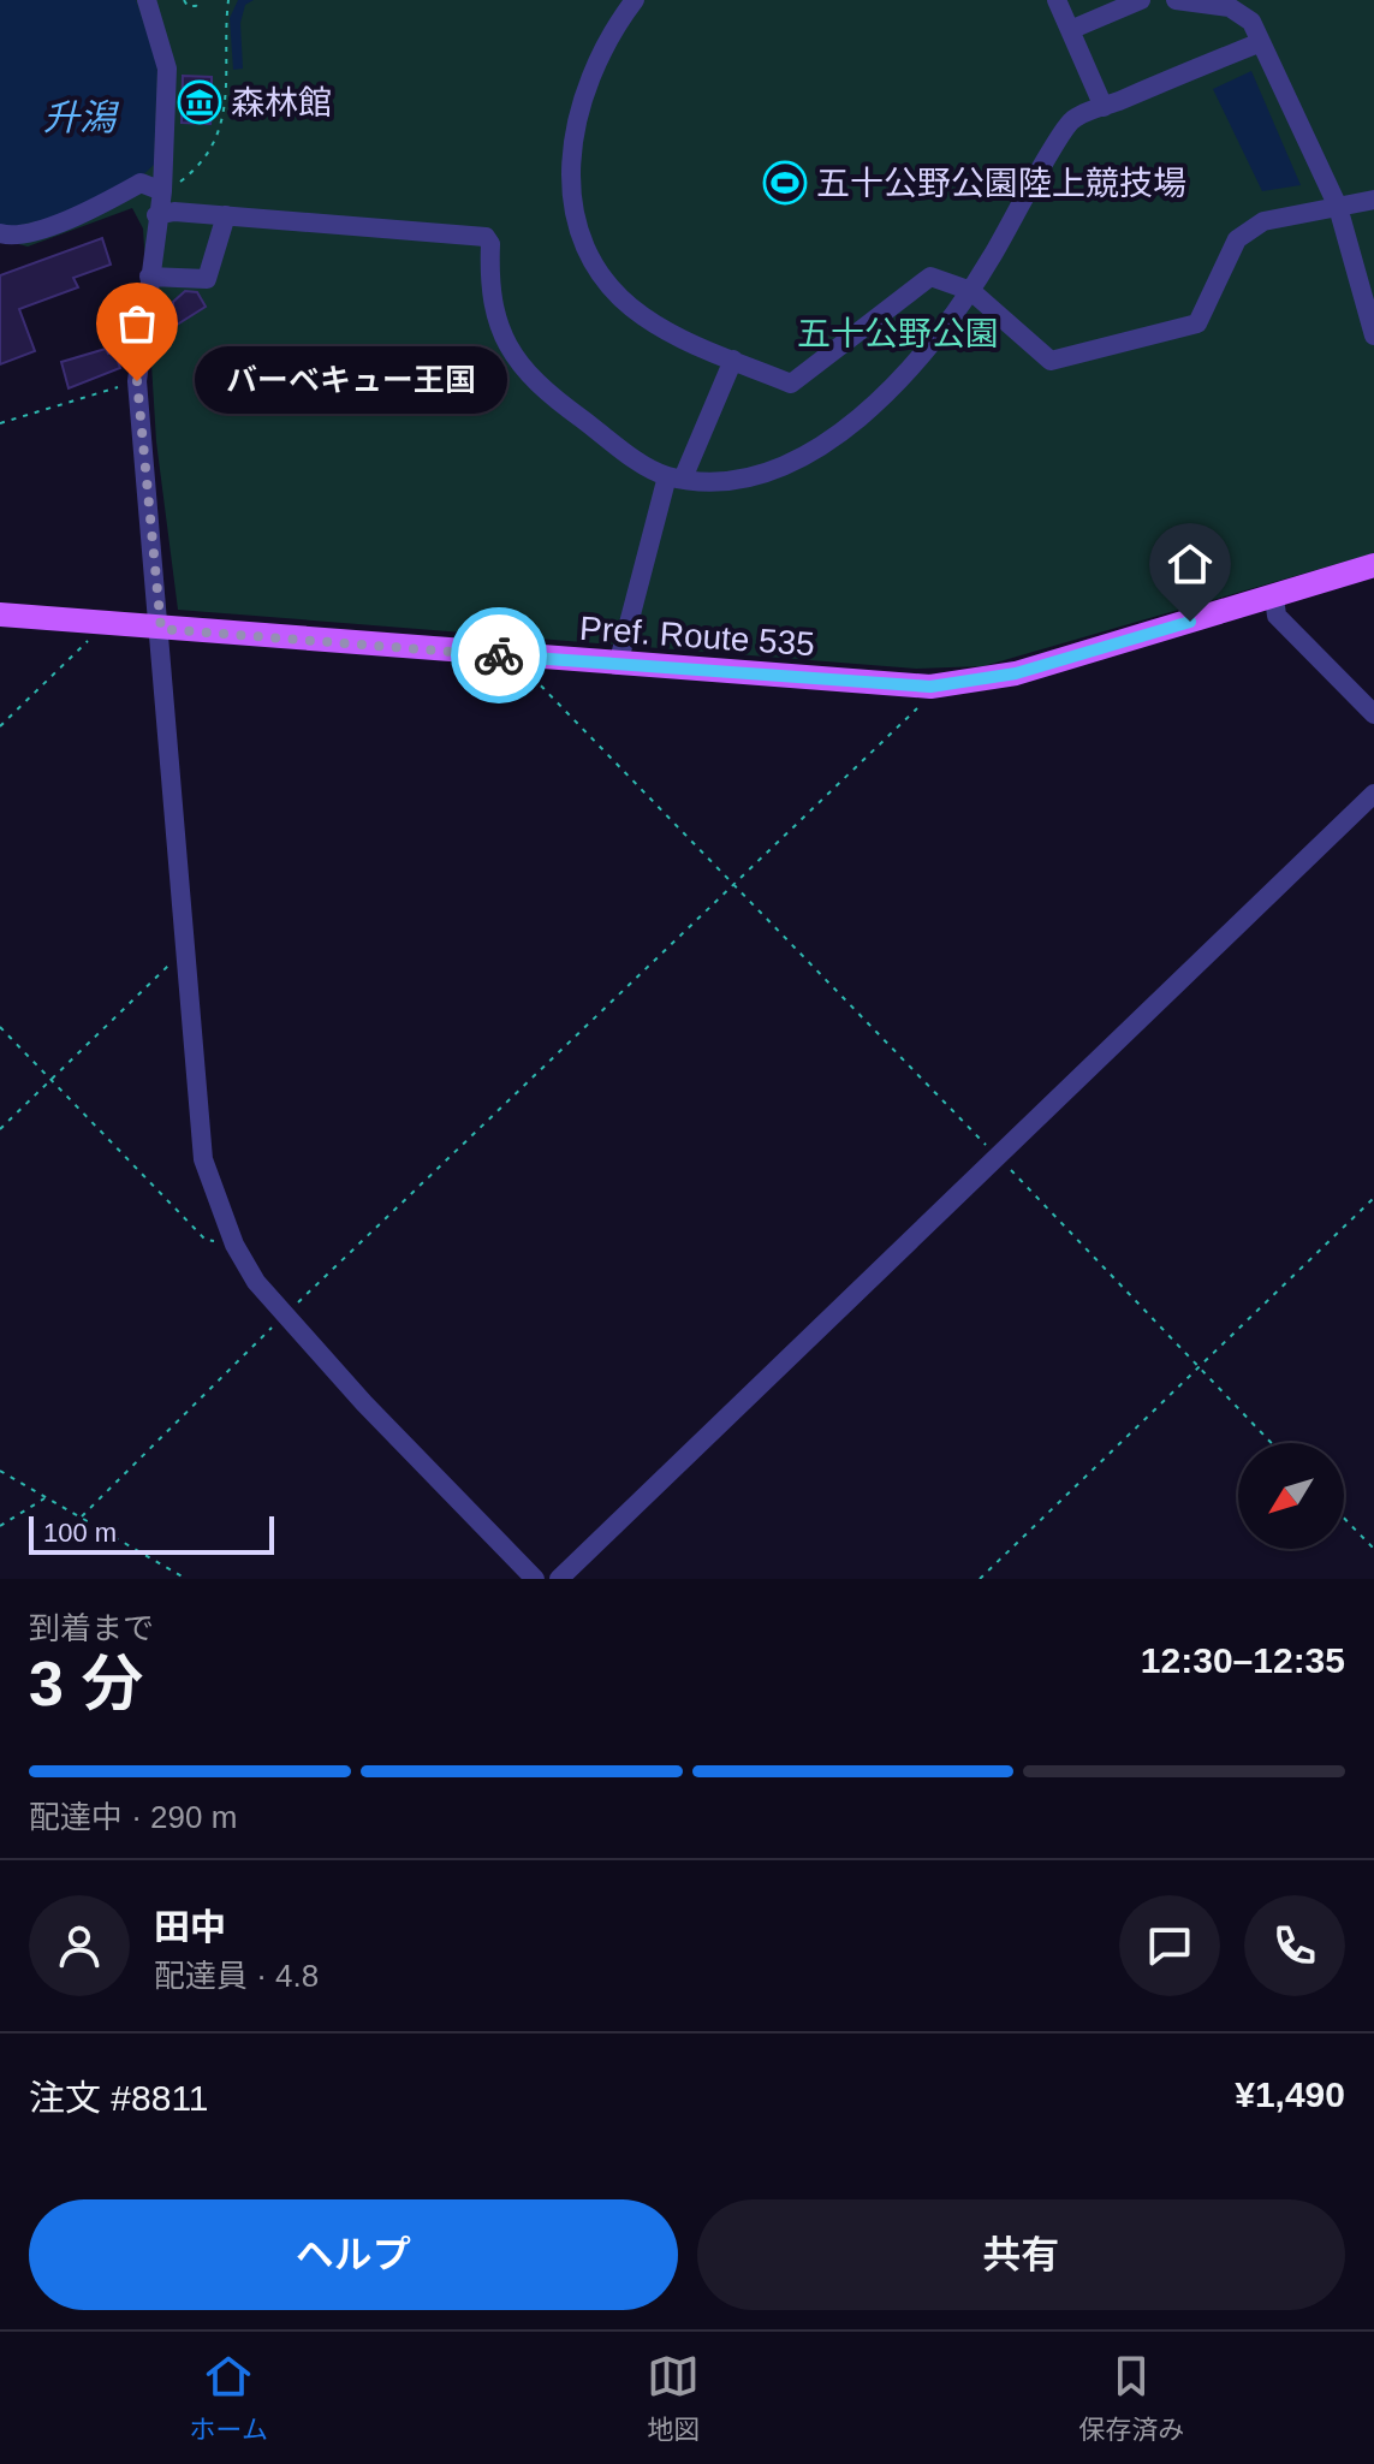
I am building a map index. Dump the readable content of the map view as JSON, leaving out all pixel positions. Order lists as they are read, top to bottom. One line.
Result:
{"streets":{"main road":["Pref. Route 535"]},"water":["升潟"],"parks":["五十公野公園"],"places":{"museum":["森林館"],"sports":["五十公野公園陸上競技場"],"other":["バーベキュー王国"]},"scale_bar":"100 m","north":"bottom left","page":{"bubble":"バーベキュー王国","scale":"100 m","heading":["3 分","到着まで","12:30–12:35"],"panel":["田中","配達員 · 4.8","注文 #8811","¥1,490"],"bar":"配達中 · 290 m","buttons":["ヘルプ","共有"],"tabs":["ホーム","地図","保存済み"]}}
